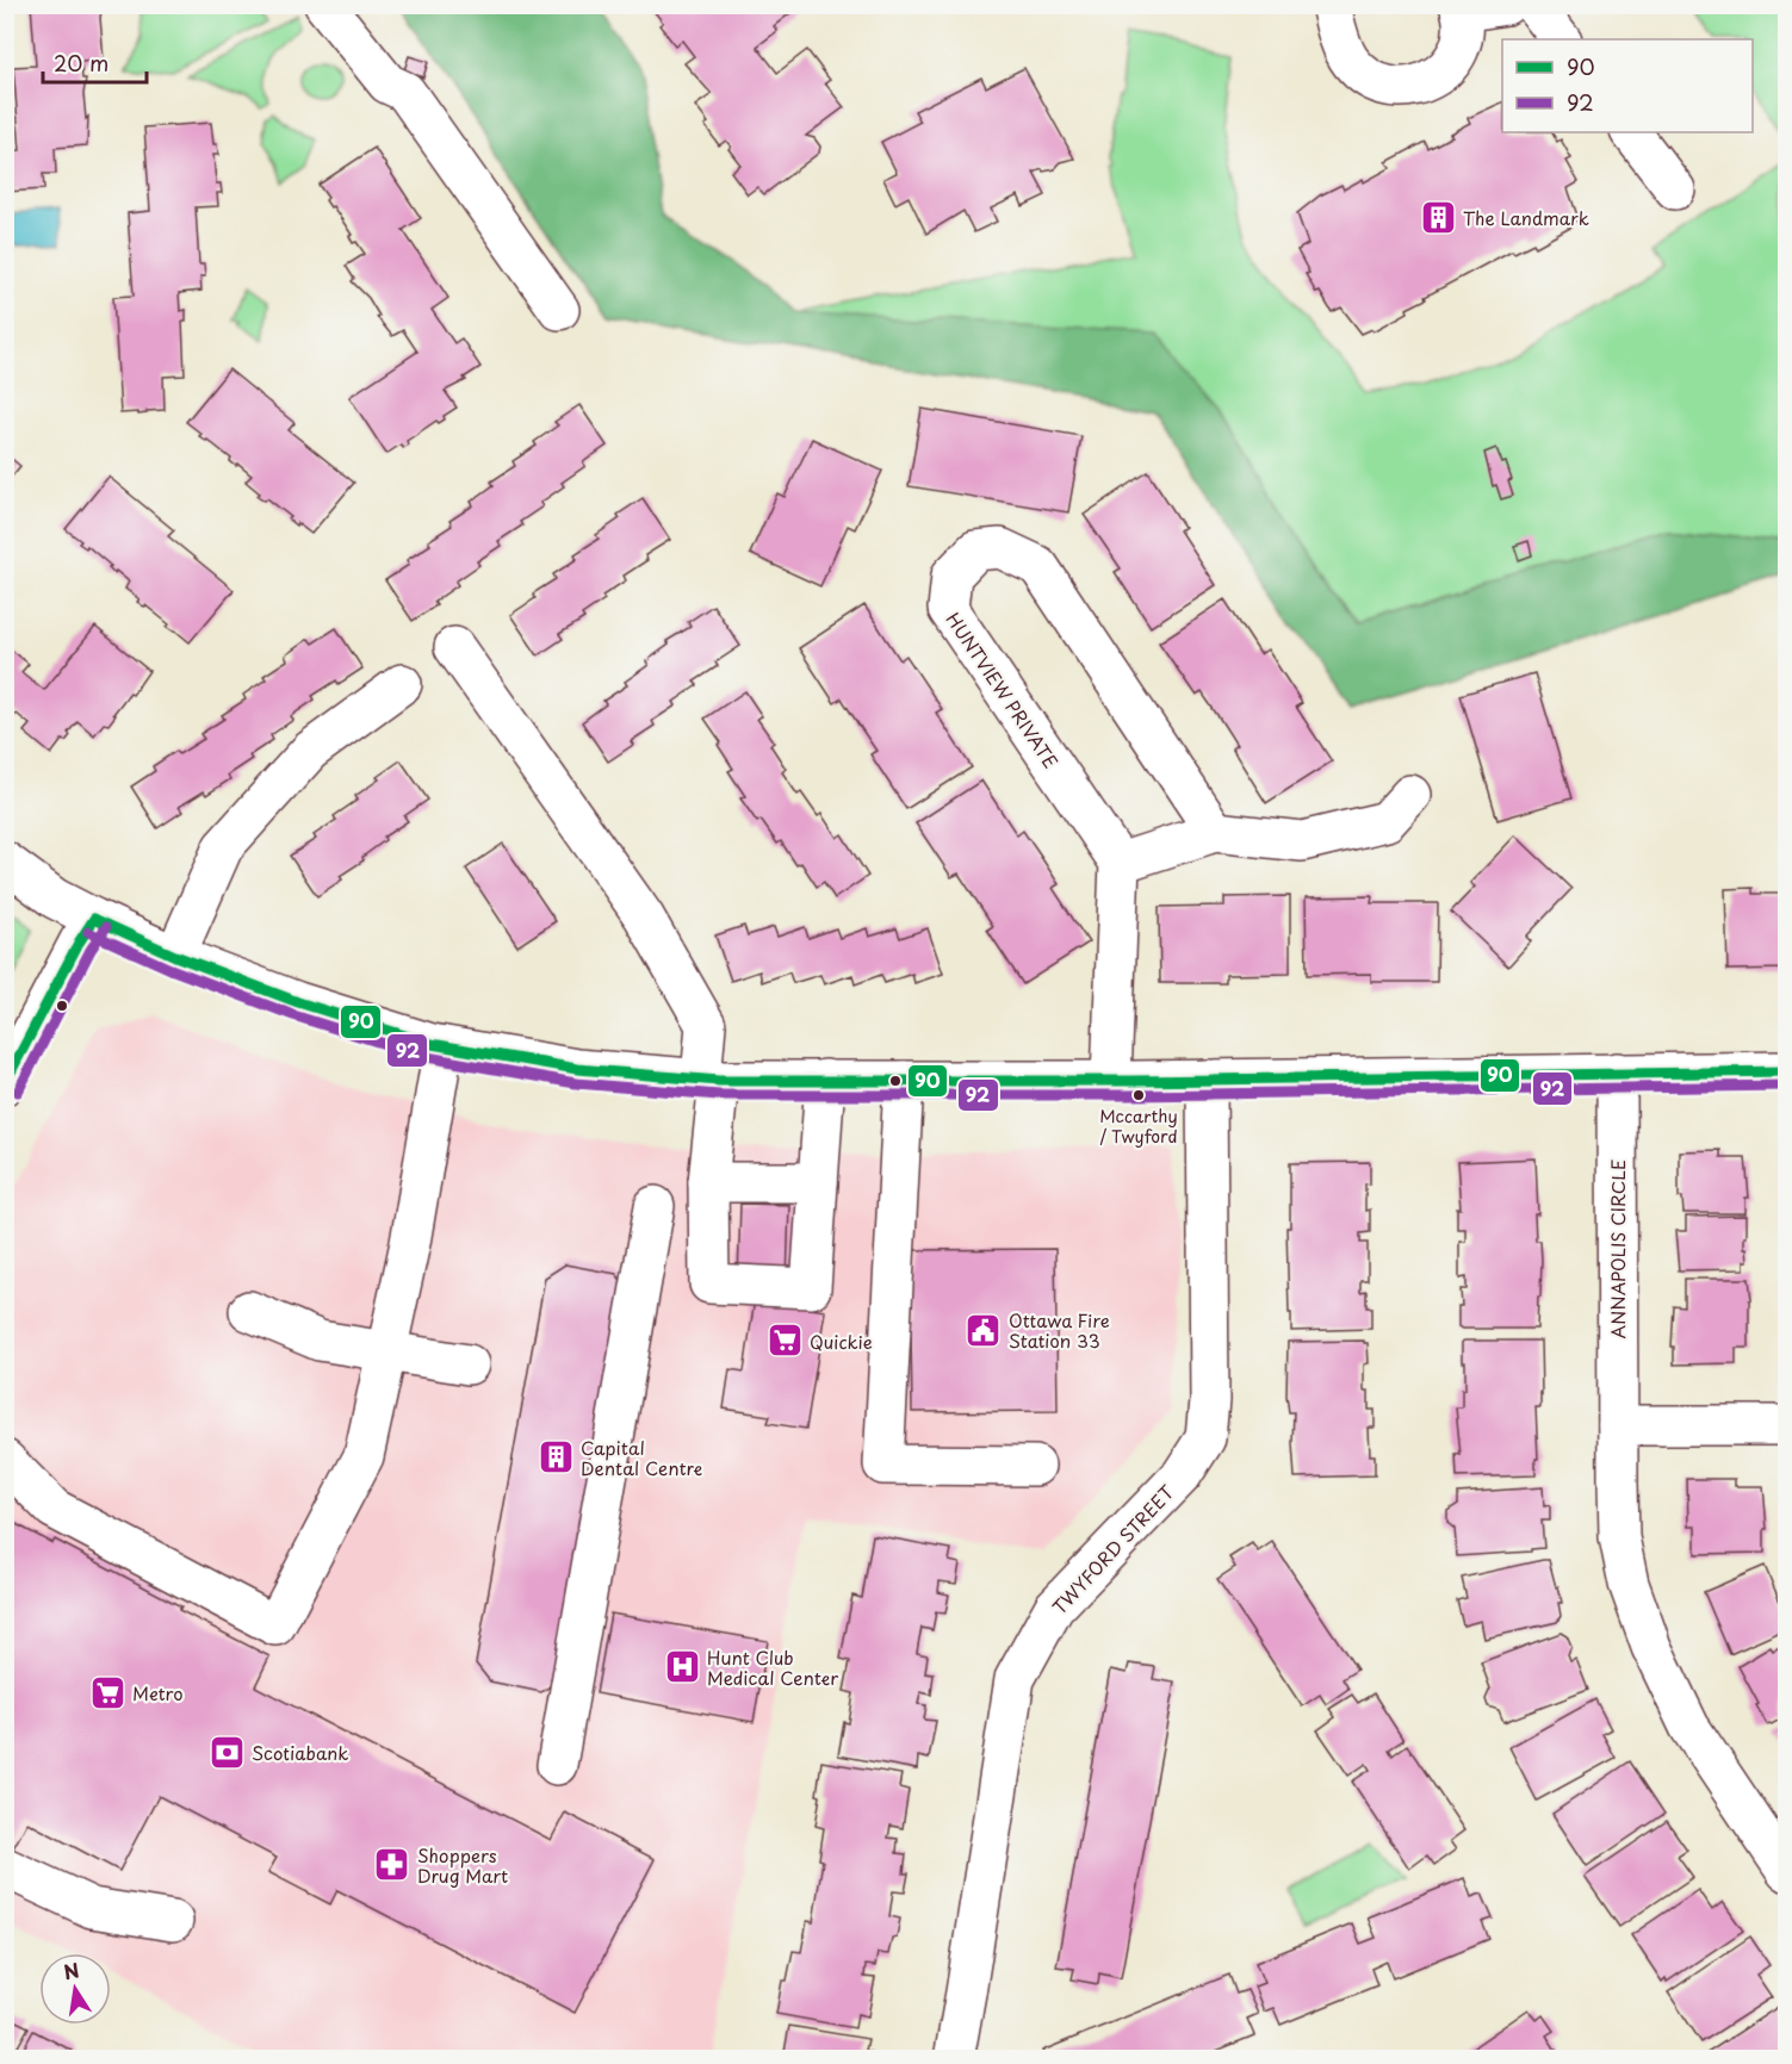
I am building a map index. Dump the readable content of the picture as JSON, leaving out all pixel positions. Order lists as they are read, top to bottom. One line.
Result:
{"streets":{"street":["HUNTVIEW PRIVATE","ANNAPOLIS CIRCLE","TWYFORD STREET"]},"places":{"building":["The Landmark","Capital Dental Centre"],"other":["Mccarthy / Twyford"],"public building":["Ottawa Fire Station 33"],"supermarket":["Quickie","Metro"],"hospital":["Hunt Club Medical Center"],"bank":["Scotiabank"],"pharmacy":["Shoppers Drug Mart"]},"lines":["transit line 90","transit line 92"],"legend":["90","92"],"scale_bar":"20 m","north":"top"}
